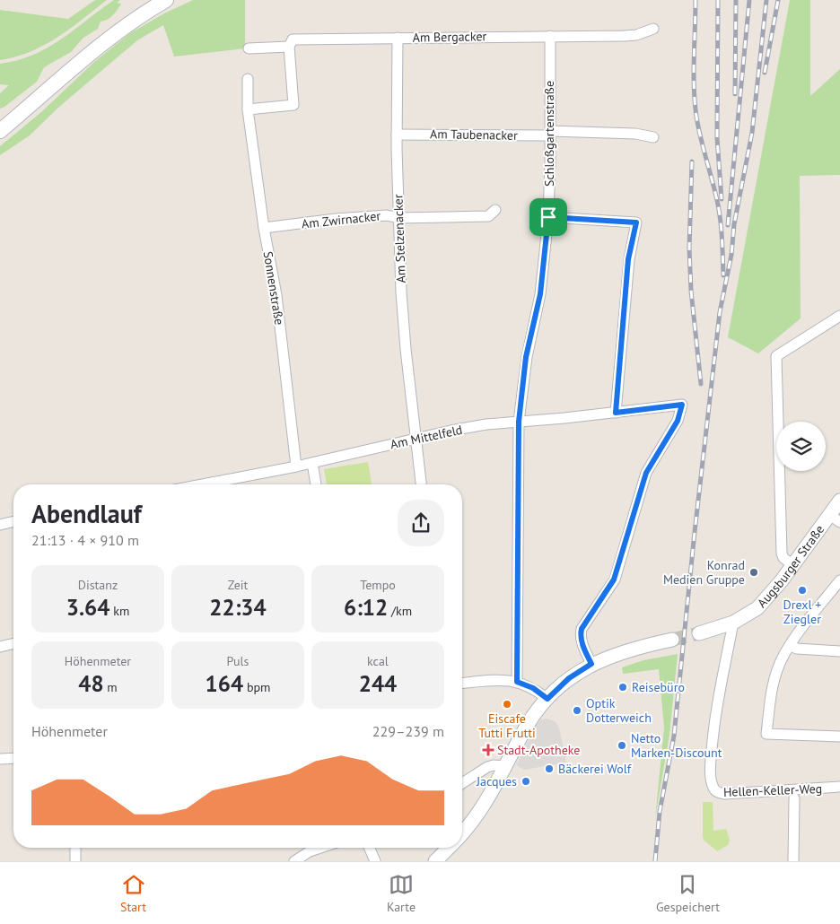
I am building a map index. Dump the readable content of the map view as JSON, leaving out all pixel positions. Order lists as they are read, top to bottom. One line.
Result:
{"streets":{"street":["Am Bergacker","Schloßgartenstraße","Am Taubenacker","Am Zwirnacker","Am Stelzenacker","Sonnenstraße","Am Mittelfeld","Augsburger Straße","Hellen-Keller-Weg"]},"crossings":[["Am Bergacker","Schloßgartenstraße"],["Am Bergacker","Am Stelzenacker"],["Schloßgartenstraße","Am Taubenacker"],["Schloßgartenstraße","Am Mittelfeld"],["Am Taubenacker","Am Stelzenacker"],["Am Zwirnacker","Am Stelzenacker"],["Am Zwirnacker","Sonnenstraße"],["Am Stelzenacker","Am Mittelfeld"],["Sonnenstraße","Am Mittelfeld"],["Augsburger Straße","Hellen-Keller-Weg"]],"places":{"other":["Konrad Medien Gruppe","Drexl + Ziegler","Reisebüro","Eiscafe Tutti Frutti","Optik Dotterweich","Netto Marken-Discount","Bäckerei Wolf","Jacques"],"health":["Stadt-Apotheke"]},"page":{"heading":["Abendlauf","21:13 · 4 × 910 m"],"stats":[["Distanz","3.64 km"],["Zeit","22:34"],["Tempo","6:12 /km"],["Höhenmeter","48 m"],["Puls","164 bpm"],["kcal","244"]],"chart":["Höhenmeter","229–239 m"],"tabs":["Start","Karte","Gespeichert"]}}
